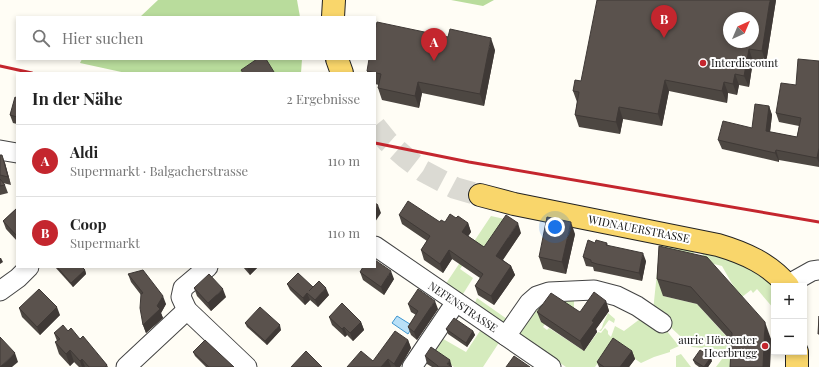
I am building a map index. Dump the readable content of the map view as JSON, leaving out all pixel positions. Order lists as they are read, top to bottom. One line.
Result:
{"streets":{"main road":["WIDNAUERSTRASSE"],"street":["NEFENSTRASSE"]},"places":["Interdiscount","auric Hörcenter Heerbrugg"],"north":"top right","page":{"pins":["B","A"],"search":"Hier suchen","heading":["In der Nähe","2 Ergebnisse"],"list":[{"mark":"A","name":"Aldi","note":"Supermarkt · Balgacherstrasse","value":"110 m"},{"mark":"B","name":"Coop","note":"Supermarkt","value":"110 m"}],"map_buttons":["+","−"]}}
